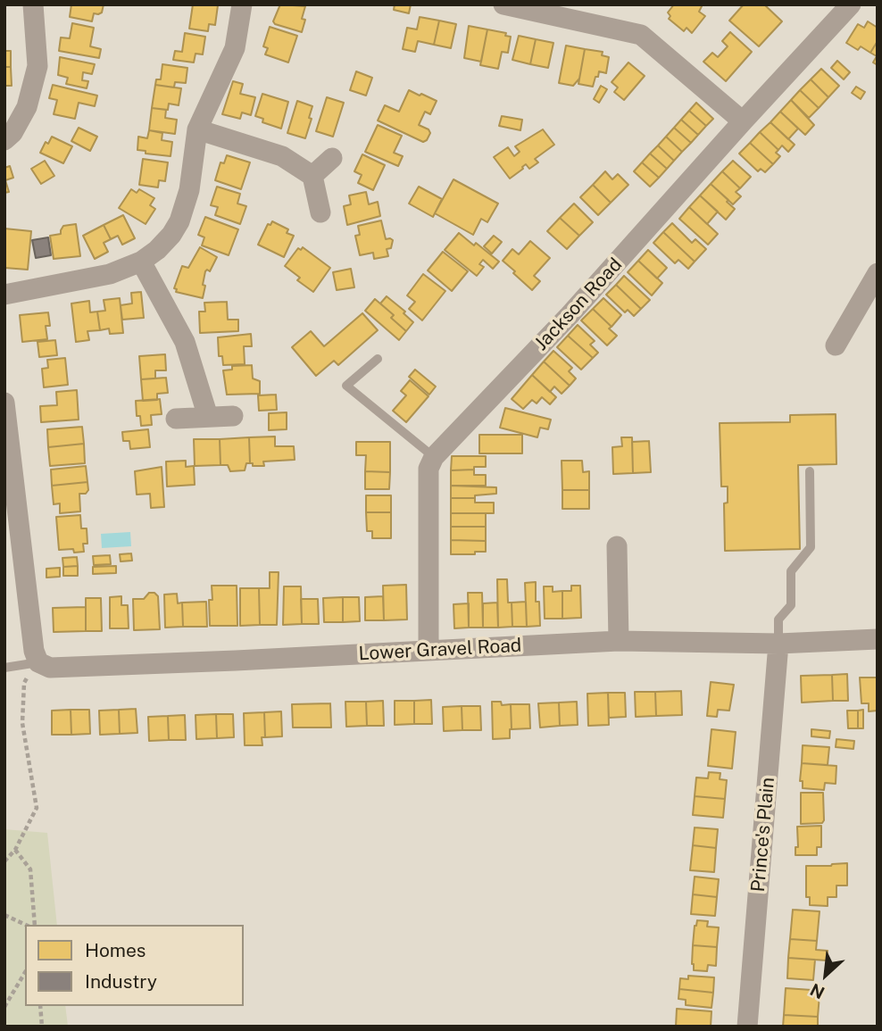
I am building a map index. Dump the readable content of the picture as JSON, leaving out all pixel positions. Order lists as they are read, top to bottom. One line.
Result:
{"streets":{"street":["Jackson Road","Lower Gravel Road","Prince's Plain"]},"crossings":[["Lower Gravel Road","Prince's Plain"]],"legend":["Homes","Industry"],"north":"bottom left"}
